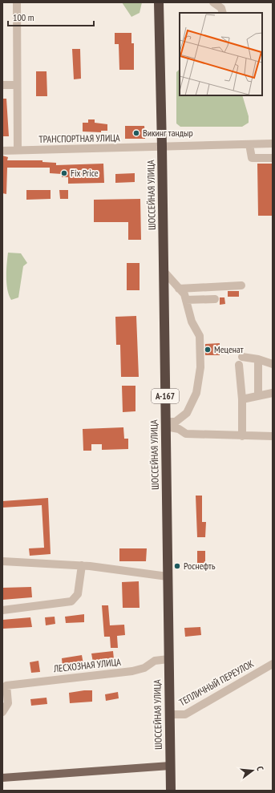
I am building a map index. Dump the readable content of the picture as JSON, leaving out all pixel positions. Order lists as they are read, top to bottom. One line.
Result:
{"streets":{"highway":["ШОССЕЙНАЯ УЛИЦА","А-167"],"street":["ТРАНСПОРТНАЯ УЛИЦА","ЛЕСХОЗНАЯ УЛИЦА","ТЕПЛИЧНЫЙ ПЕРЕУЛОК"]},"crossings":[["ТРАНСПОРТНАЯ УЛИЦА","ШОССЕЙНАЯ УЛИЦА"],["ШОССЕЙНАЯ УЛИЦА","ЛЕСХОЗНАЯ УЛИЦА"],["ШОССЕЙНАЯ УЛИЦА","ТЕПЛИЧНЫЙ ПЕРЕУЛОК"]],"places":["Викинг тандыр","Fix Price","Меценат","Роснефть"],"scale_bar":"100 m","north":"right"}
